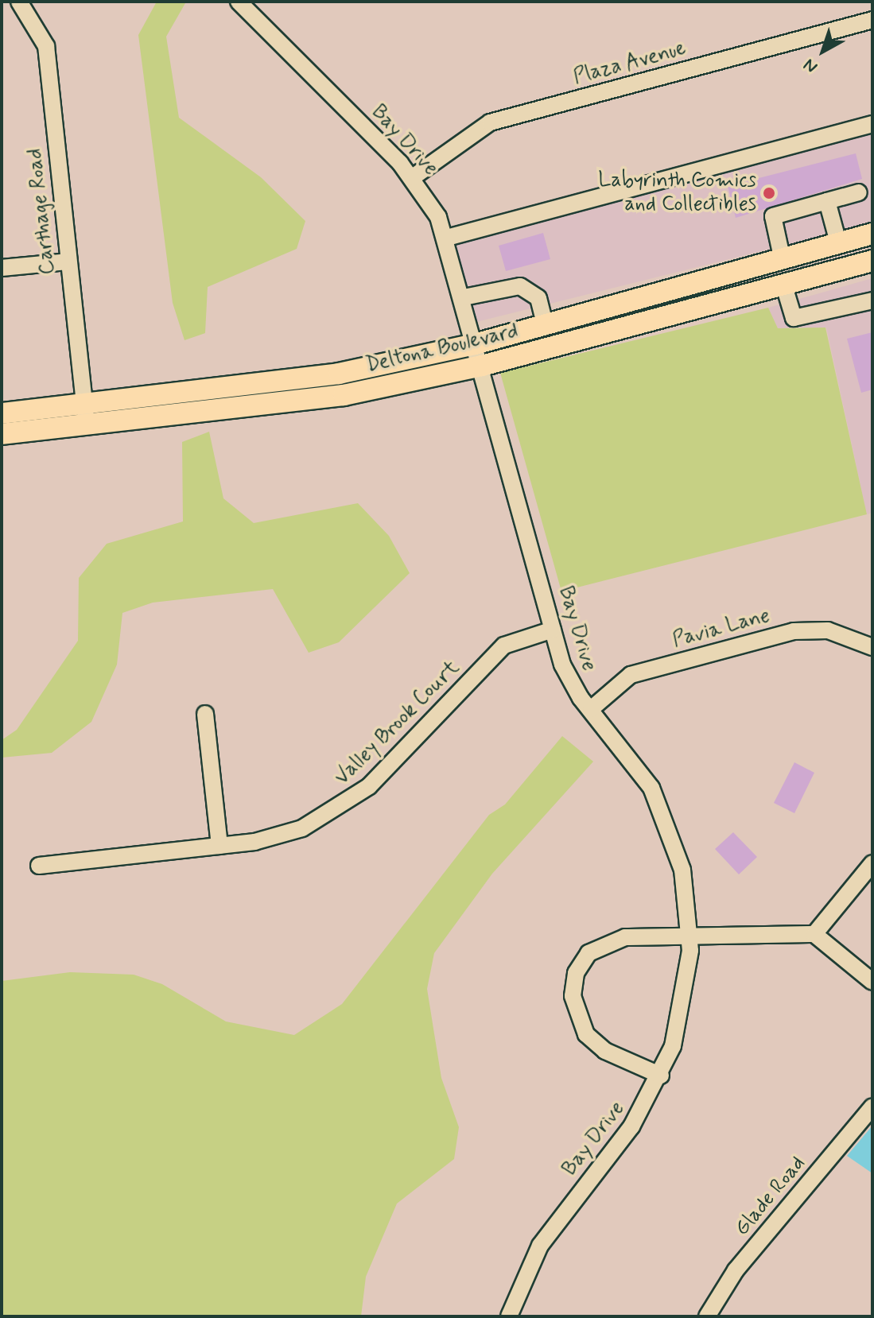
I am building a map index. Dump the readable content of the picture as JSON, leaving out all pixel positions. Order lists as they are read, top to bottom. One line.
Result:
{"streets":{"main road":["Deltona Boulevard"],"street":["Plaza Avenue","Bay Drive","Carthage Road","Pavia Lane","Valley Brook Court","Glade Road"]},"crossings":[["Plaza Avenue","Bay Drive"],["Bay Drive","Deltona Boulevard"],["Bay Drive","Pavia Lane"],["Bay Drive","Valley Brook Court"],["Carthage Road","Deltona Boulevard"]],"places":["Labyrinth Comics and Collectibles"],"north":"bottom left"}
